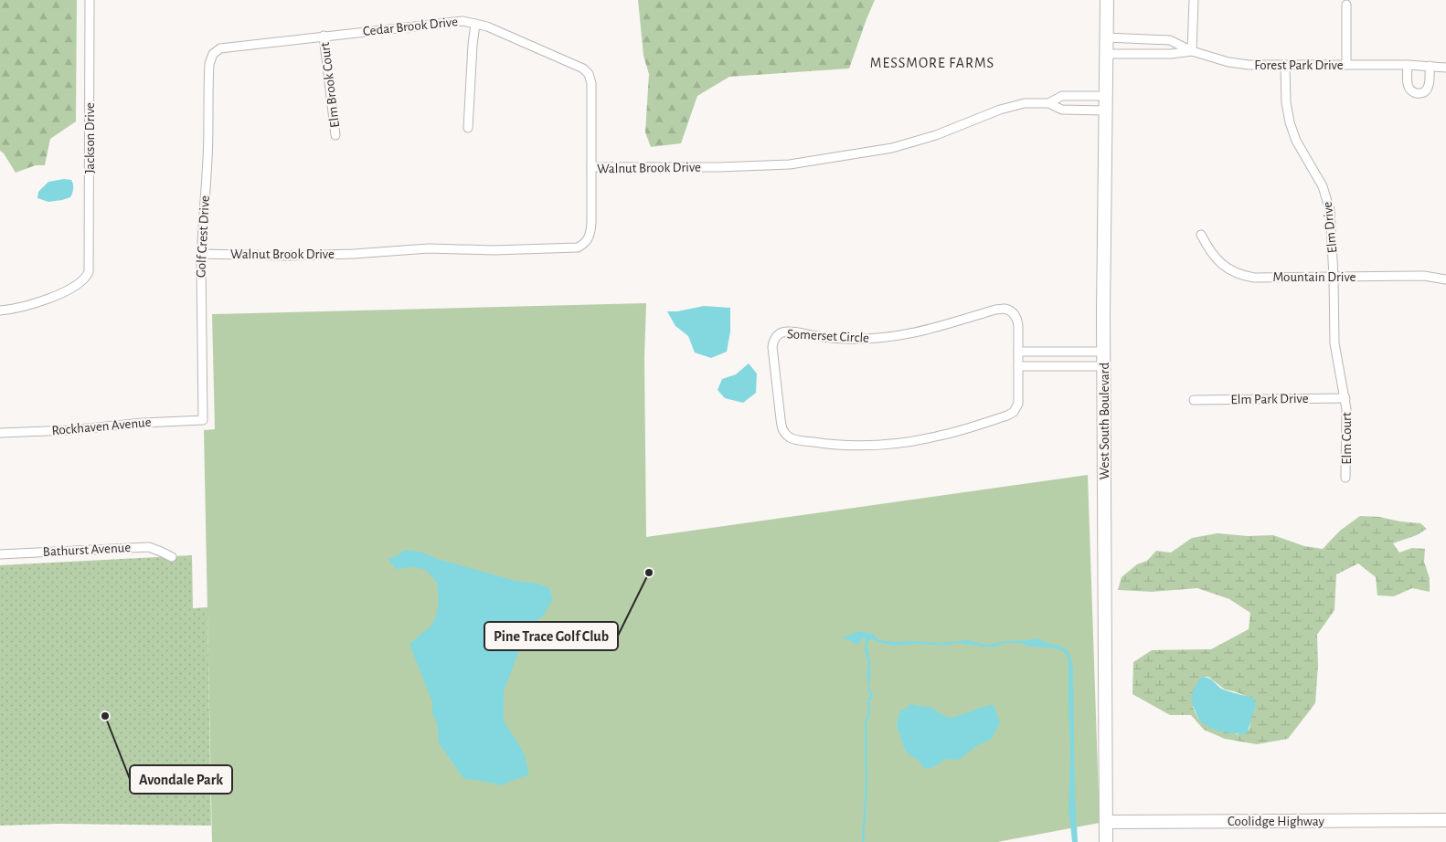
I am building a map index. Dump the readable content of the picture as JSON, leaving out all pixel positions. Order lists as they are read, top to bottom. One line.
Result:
{"streets":{"main road":["West South Boulevard","Coolidge Highway"],"street":["Cedar Brook Drive","Forest Park Drive","Elm Brook Court","Jackson Drive","Walnut Brook Drive","Elm Drive","Golf Crest Drive","Mountain Drive","Somerset Circle","Elm Park Drive","Rockhaven Avenue","Elm Court","Bathurst Avenue"]},"crossings":[["Cedar Brook Drive","Elm Brook Court"],["Cedar Brook Drive","Walnut Brook Drive"],["Cedar Brook Drive","Golf Crest Drive"],["Forest Park Drive","Elm Drive"],["Forest Park Drive","West South Boulevard"],["Walnut Brook Drive","Golf Crest Drive"],["Walnut Brook Drive","West South Boulevard"],["Elm Drive","Mountain Drive"],["Elm Drive","Elm Park Drive"],["Elm Drive","Elm Court"],["Golf Crest Drive","Rockhaven Avenue"],["Elm Park Drive","Elm Court"],["West South Boulevard","Coolidge Highway"]],"districts":["MESSMORE FARMS"],"places":["Pine Trace Golf Club","Avondale Park"]}
